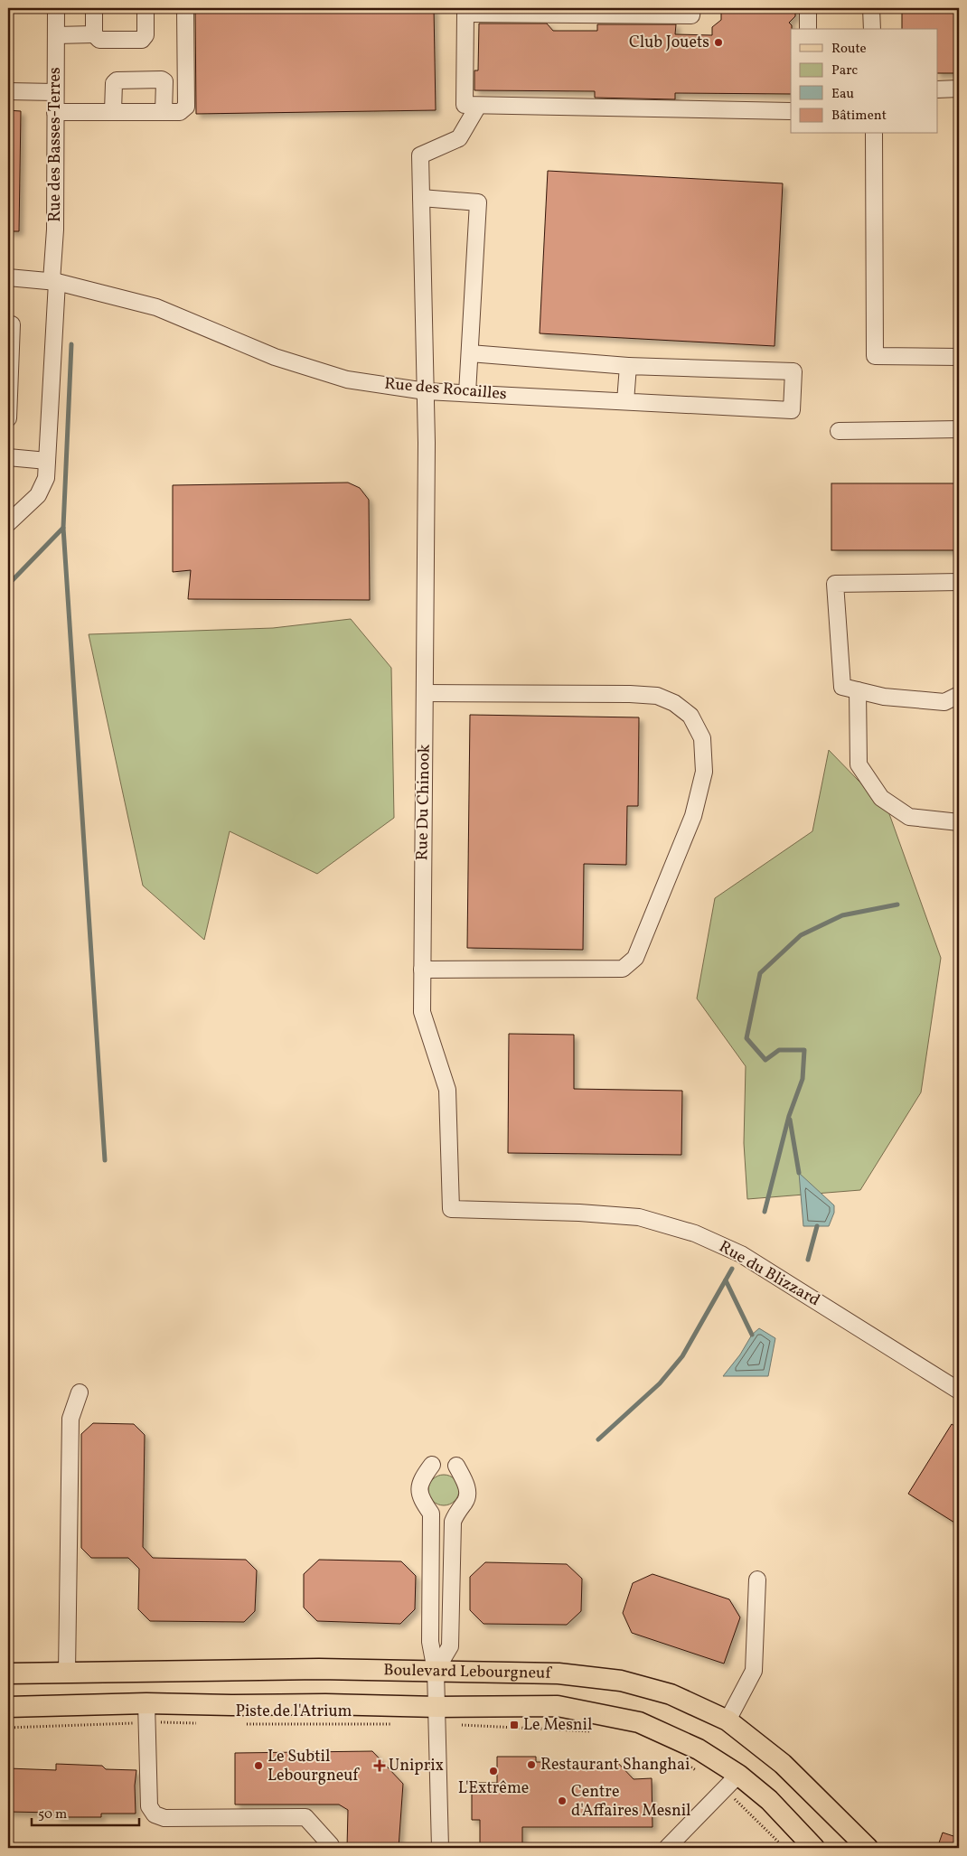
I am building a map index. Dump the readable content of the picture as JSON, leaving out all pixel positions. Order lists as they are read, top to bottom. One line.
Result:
{"streets":{"main road":["Boulevard Lebourgneuf"],"street":["Rue des Basses-Terres","Rue des Rocailles","Rue Du Chinook","Rue du Blizzard"],"path":["Piste de l'Atrium"]},"crossings":[["Rue des Basses-Terres","Rue des Rocailles"],["Rue des Rocailles","Rue Du Chinook"],["Rue Du Chinook","Rue du Blizzard"]],"places":{"other":["Club Jouets","Restaurant Shanghai","Le Subtil Lebourgneuf","L'Extrême","Centre d'Affaires Mesnil"],"transit":["Le Mesnil"],"health":["Uniprix"]},"legend":["Route","Parc","Eau","Bâtiment"],"scale_bar":"50 m"}
